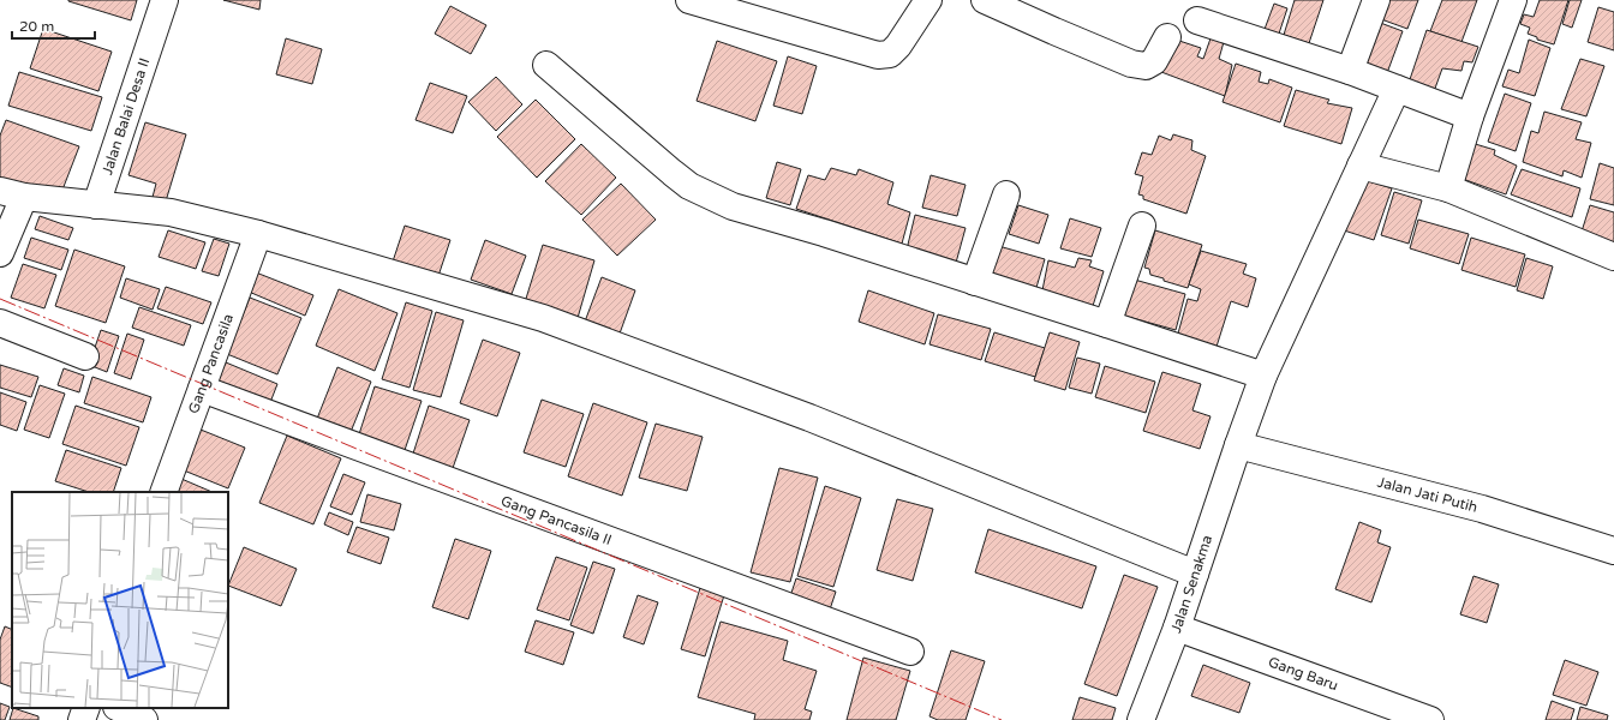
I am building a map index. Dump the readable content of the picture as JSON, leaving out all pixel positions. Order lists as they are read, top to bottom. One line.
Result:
{"streets":{"street":["Jalan Balai Desa II","Gang Pancasila","Jalan Jati Putih","Gang Pancasila II","Jalan Senakma","Gang Baru"]},"crossings":[["Gang Pancasila","Gang Pancasila II"],["Jalan Jati Putih","Jalan Senakma"],["Jalan Senakma","Gang Baru"]],"scale_bar":"20 m"}
